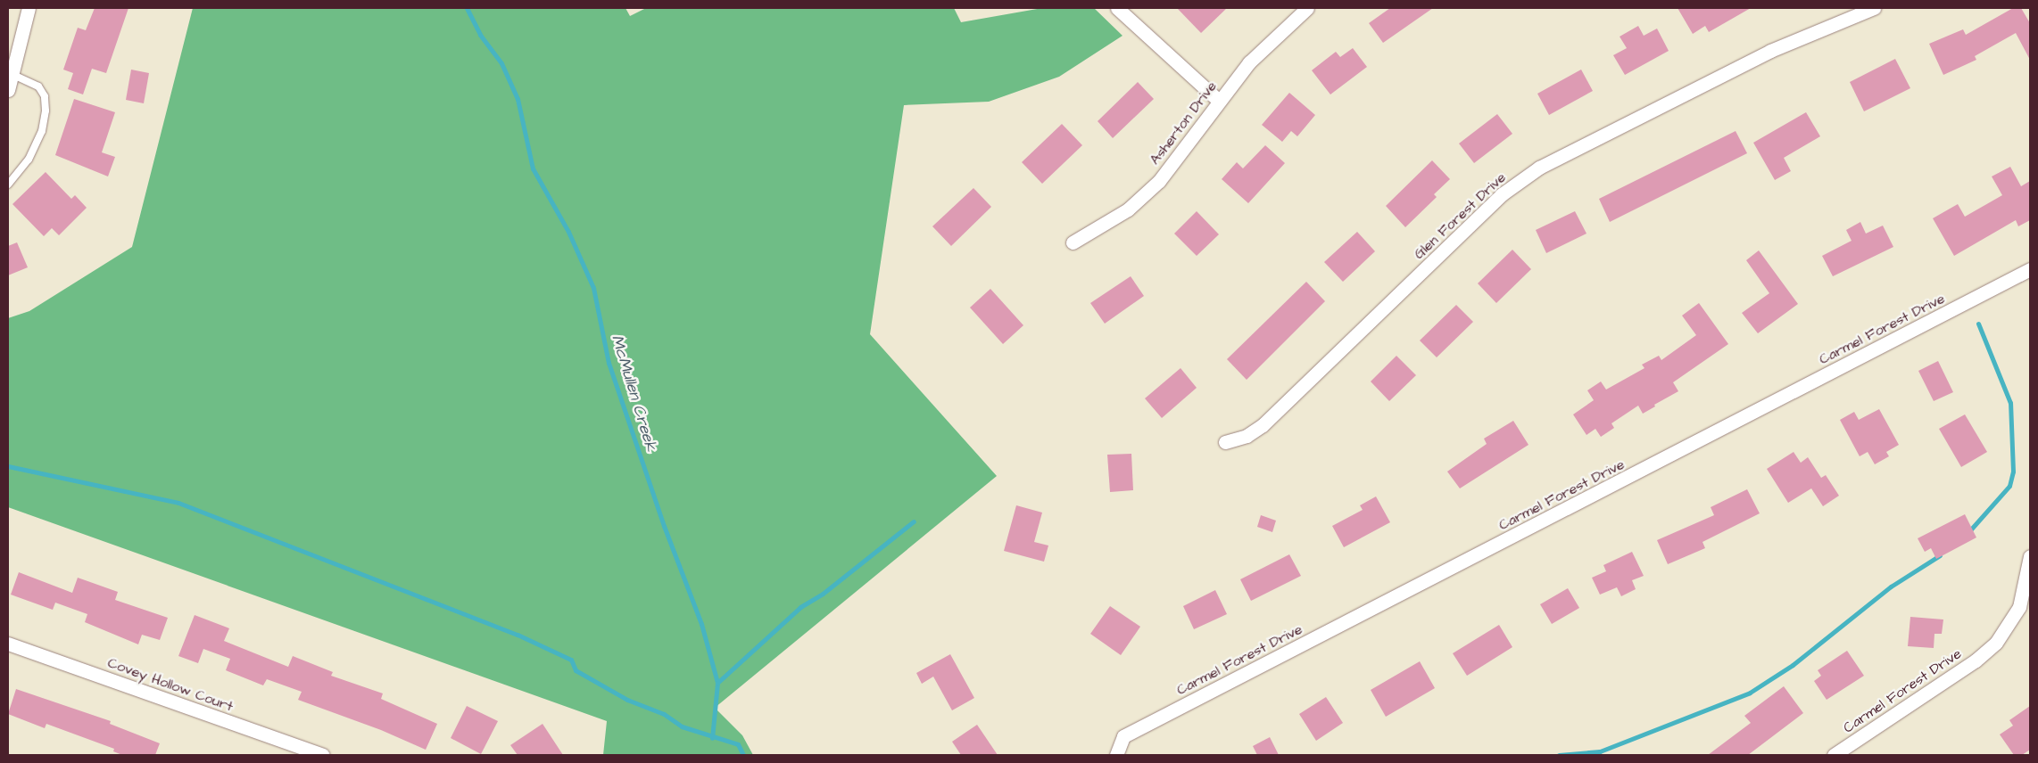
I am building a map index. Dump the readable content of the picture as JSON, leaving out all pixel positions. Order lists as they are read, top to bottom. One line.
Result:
{"streets":{"street":["Asherton Drive","Glen Forest Drive","Carmel Forest Drive","Covey Hollow Court"]},"water":["McMullen Creek"]}
